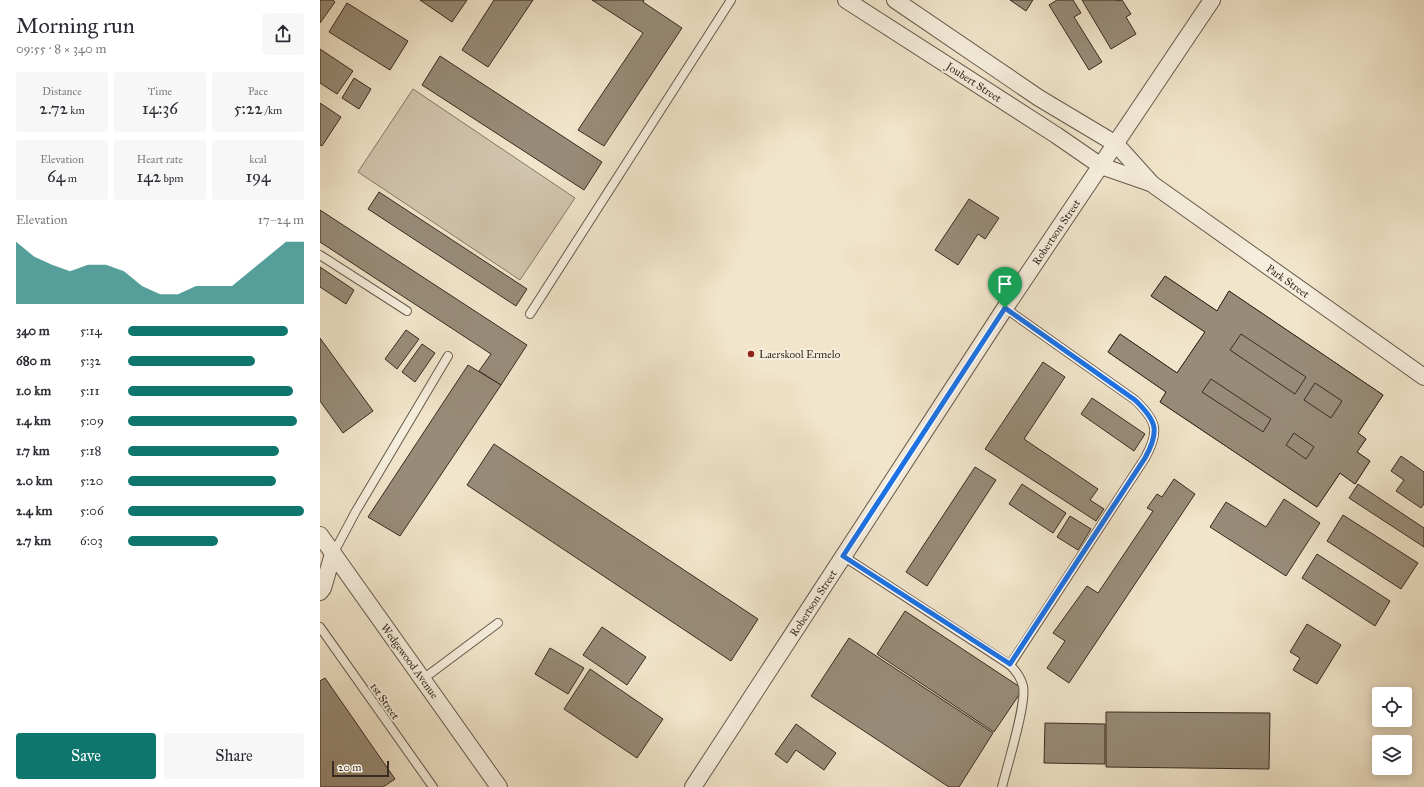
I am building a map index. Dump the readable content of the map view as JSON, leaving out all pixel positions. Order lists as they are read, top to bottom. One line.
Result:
{"streets":{"street":["Joubert Street","Robertson Street","Park Street","Wedgewood Avenue"],"lane":["1st Street"]},"crossings":[["Joubert Street","Robertson Street"],["Joubert Street","Park Street"],["Robertson Street","Park Street"]],"places":["Laerskool Ermelo"],"scale_bar":"20 m","page":{"heading":["Morning run","09:55 · 8 × 340 m"],"stats":[["Distance","2.72 km"],["Time","14:36"],["Pace","5:22 /km"],["Elevation","64 m"],["Heart rate","142 bpm"],["kcal","194"]],"chart":["Elevation","17–24 m"],"list":[{"name":"340 m","note":"5:14"},{"name":"680 m","note":"5:32"},{"name":"1.0 km","note":"5:11"},{"name":"1.4 km","note":"5:09"},{"name":"1.7 km","note":"5:18"},{"name":"2.0 km","note":"5:20"},{"name":"2.4 km","note":"5:06"},{"name":"2.7 km","note":"6:03"}],"buttons":["Save","Share"],"scale":"20 m"}}
